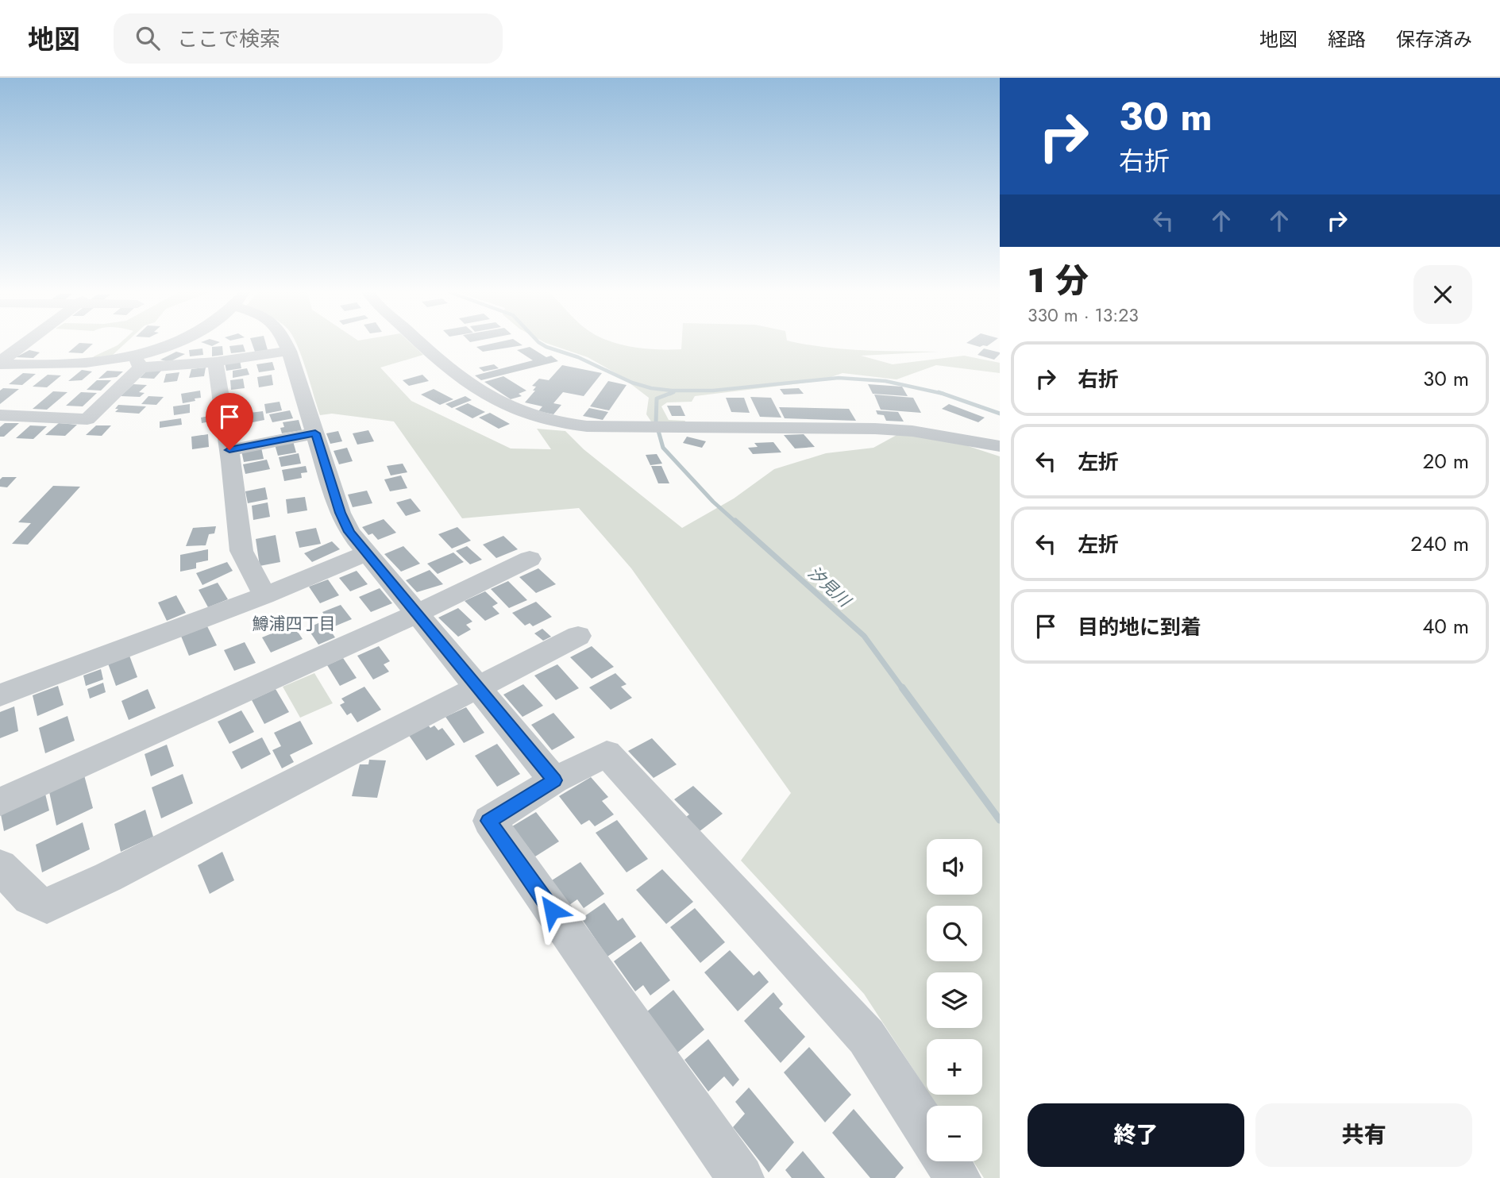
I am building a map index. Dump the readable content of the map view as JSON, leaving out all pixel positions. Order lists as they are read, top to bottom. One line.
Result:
{"districts":["鱒浦四丁目"],"water":["汐見川"],"page":{"header":"地図","search":"ここで検索","nav":["地図","経路","保存済み"],"turn":["30 m","右折"],"heading":["1 分","330 m · 13:23"],"list":[{"name":"右折","value":"30 m"},{"name":"左折","value":"20 m"},{"name":"左折","value":"240 m"},{"name":"目的地に到着","value":"40 m"}],"map_buttons":["+","−"],"buttons":["終了","共有"]}}
